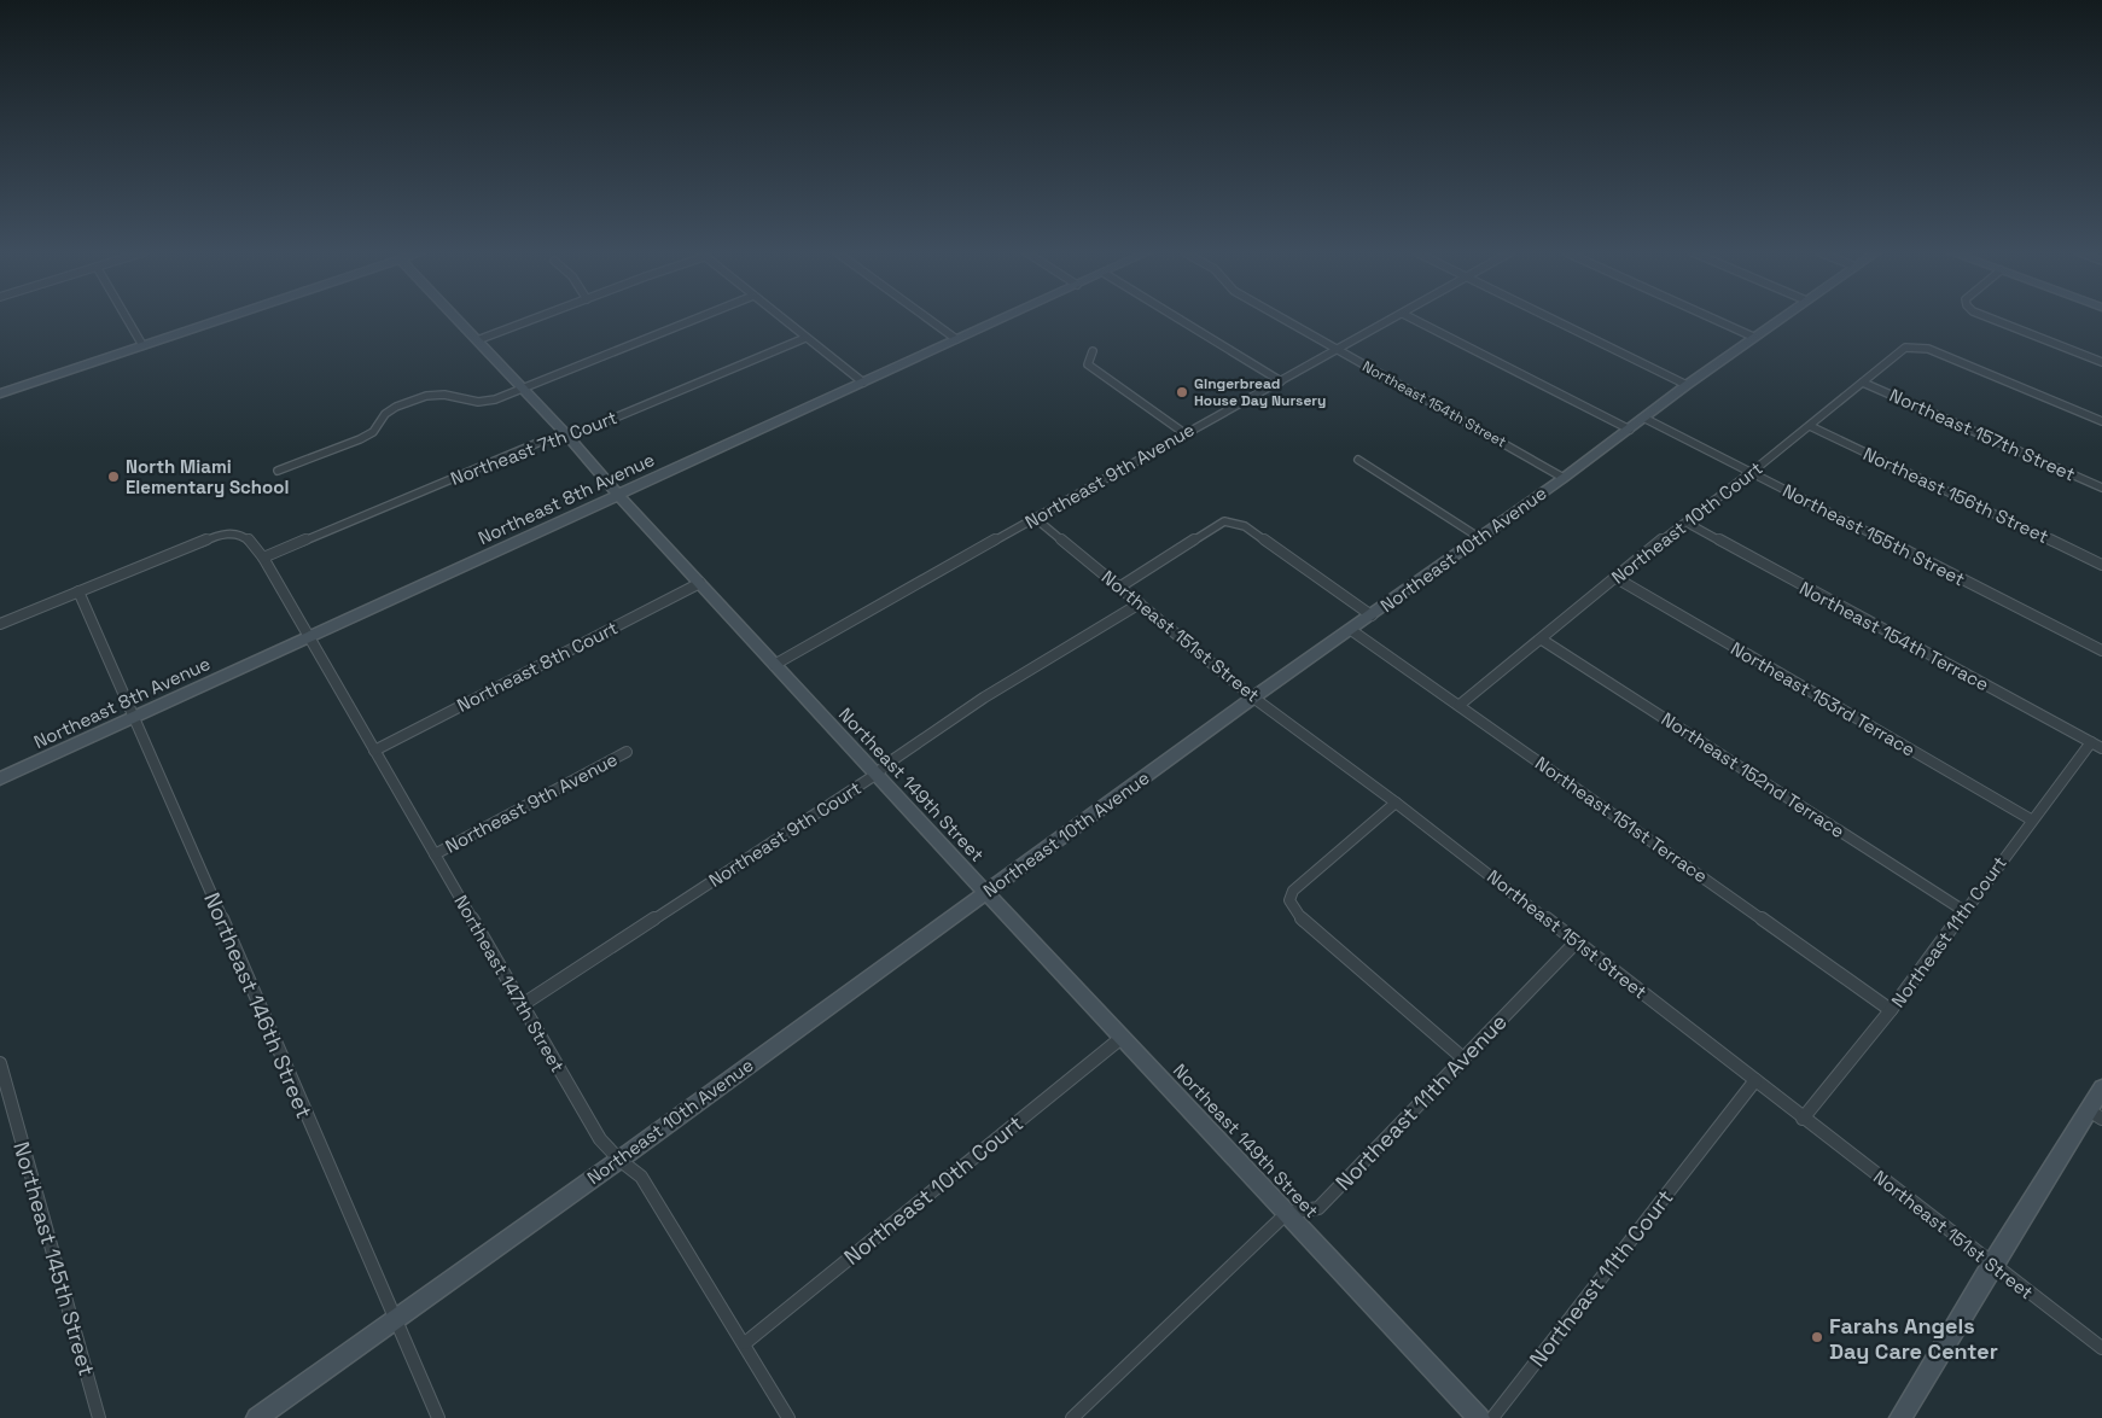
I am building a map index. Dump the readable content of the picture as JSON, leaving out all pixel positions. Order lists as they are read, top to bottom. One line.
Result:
{"streets":{"street":["Northeast 154th Street","Northeast 157th Street","Northeast 7th Court","Northeast 9th Avenue","Northeast 156th Street","Northeast 8th Avenue","Northeast 10th Court","Northeast 155th Street","Northeast 10th Avenue","Northeast 151st Street","Northeast 154th Terrace","Northeast 8th Court","Northeast 153rd Terrace","Northeast 152nd Terrace","Northeast 149th Street","Northeast 151st Terrace","Northeast 9th Court","Northeast 11th Court","Northeast 147th Street","Northeast 146th Street","Northeast 11th Avenue","Northeast 145th Street"]},"crossings":[["Northeast 154th Street","Northeast 9th Avenue"],["Northeast 154th Street","Northeast 10th Avenue"],["Northeast 157th Street","Northeast 10th Court"],["Northeast 7th Court","Northeast 149th Street"],["Northeast 7th Court","Northeast 147th Street"],["Northeast 9th Avenue","Northeast 151st Street"],["Northeast 9th Avenue","Northeast 149th Street"],["Northeast 9th Avenue","Northeast 147th Street"],["Northeast 156th Street","Northeast 10th Court"],["Northeast 8th Avenue","Northeast 149th Street"],["Northeast 8th Avenue","Northeast 147th Street"],["Northeast 8th Avenue","Northeast 146th Street"],["Northeast 10th Court","Northeast 155th Street"],["Northeast 10th Court","Northeast 154th Terrace"],["Northeast 10th Court","Northeast 153rd Terrace"],["Northeast 10th Court","Northeast 152nd Terrace"],["Northeast 10th Court","Northeast 149th Street"],["Northeast 10th Court","Northeast 151st Terrace"],["Northeast 10th Court","Northeast 147th Street"],["Northeast 155th Street","Northeast 10th Avenue"],["Northeast 10th Avenue","Northeast 151st Street"],["Northeast 10th Avenue","Northeast 149th Street"],["Northeast 10th Avenue","Northeast 151st Terrace"],["Northeast 10th Avenue","Northeast 147th Street"],["Northeast 10th Avenue","Northeast 146th Street"],["Northeast 151st Street","Northeast 9th Court"],["Northeast 151st Street","Northeast 11th Court"],["Northeast 151st Street","Northeast 11th Avenue"],["Northeast 154th Terrace","Northeast 11th Court"],["Northeast 8th Court","Northeast 149th Street"],["Northeast 8th Court","Northeast 147th Street"],["Northeast 153rd Terrace","Northeast 11th Court"],["Northeast 152nd Terrace","Northeast 11th Court"],["Northeast 149th Street","Northeast 9th Court"],["Northeast 149th Street","Northeast 11th Avenue"],["Northeast 151st Terrace","Northeast 11th Court"],["Northeast 9th Court","Northeast 147th Street"],["Northeast 147th Street","Northeast 146th Street"]],"places":["Gingerbread House Day Nursery","North Miami Elementary School","Farahs Angels Day Care Center"]}
